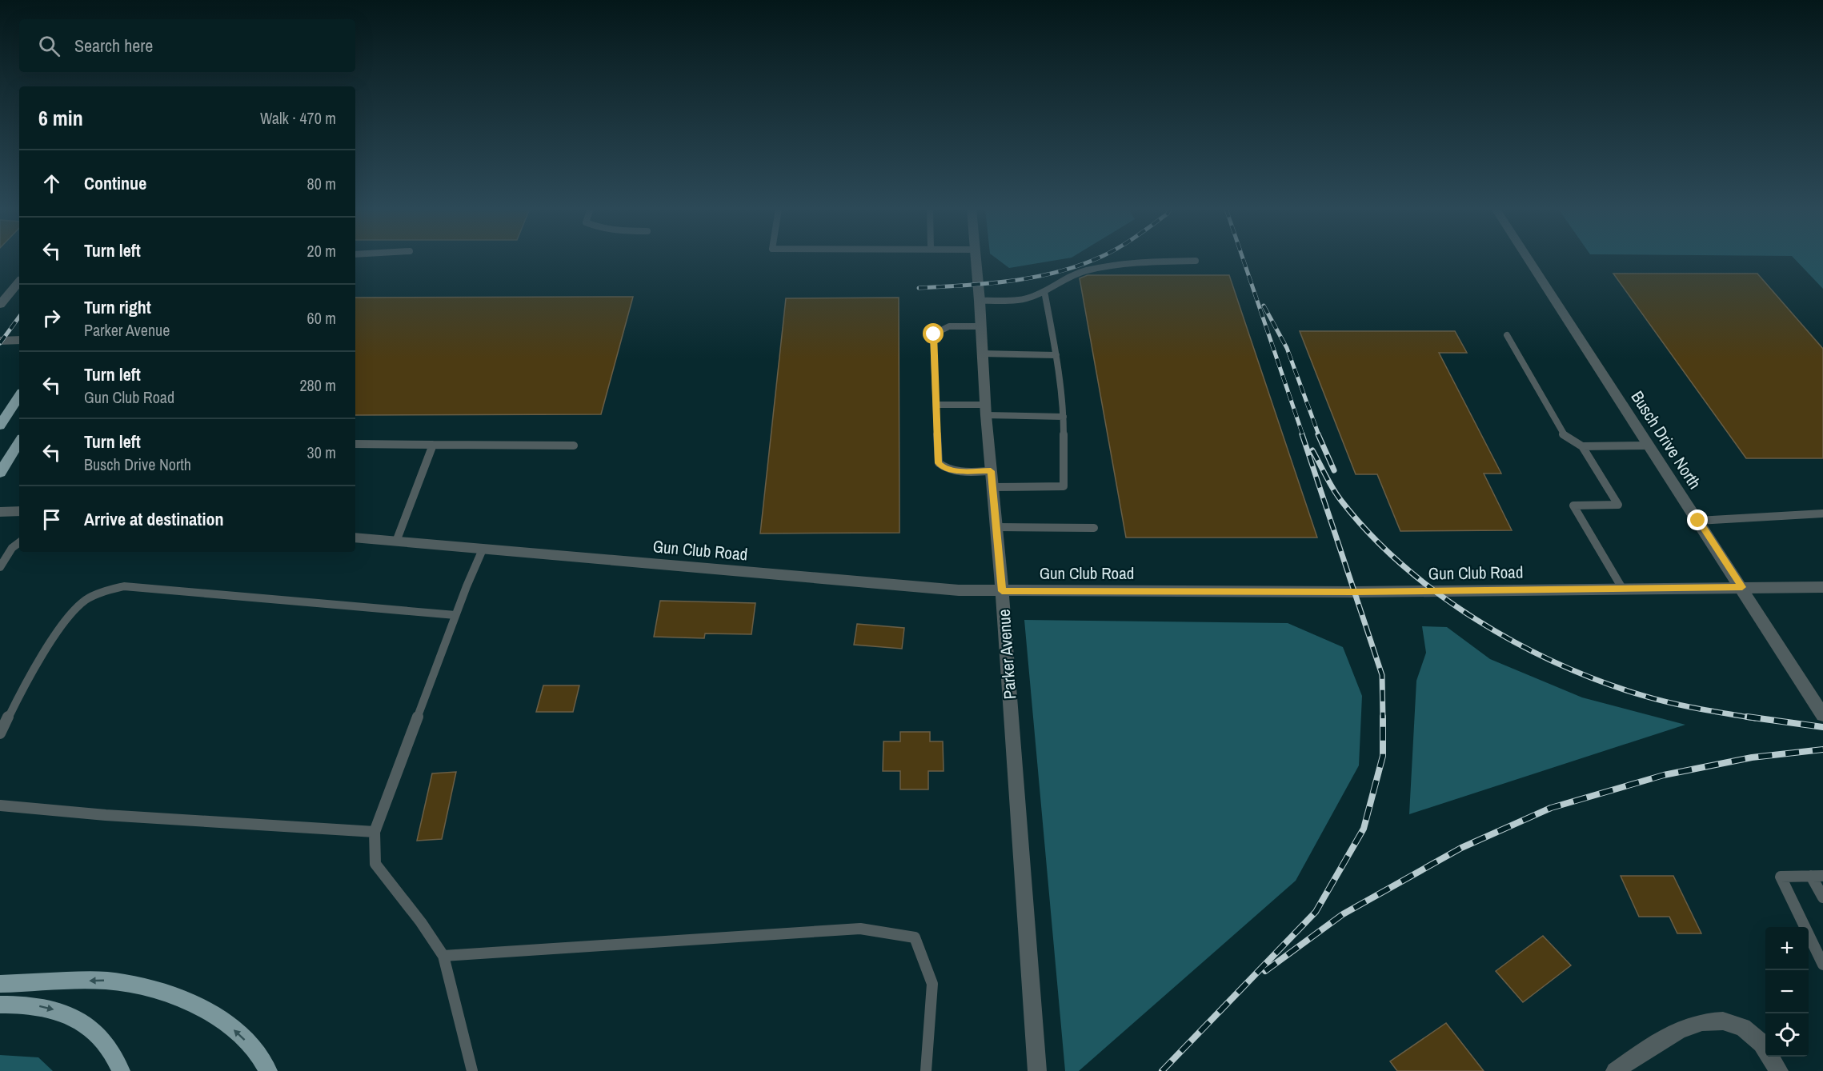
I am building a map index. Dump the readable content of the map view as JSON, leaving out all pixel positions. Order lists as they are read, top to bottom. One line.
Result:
{"streets":{"street":["Busch Drive North","Gun Club Road","Parker Avenue"]},"crossings":[["Busch Drive North","Gun Club Road"],["Gun Club Road","Parker Avenue"]],"page":{"search":"Search here","heading":["6 min","Walk · 470 m"],"list":[["Continue","80 m"],["Turn left","20 m"],["Turn right","Parker Avenue","60 m"],["Turn left","Gun Club Road","280 m"],["Turn left","Busch Drive North","30 m"],"Arrive at destination"],"map_buttons":["+","−"]}}
